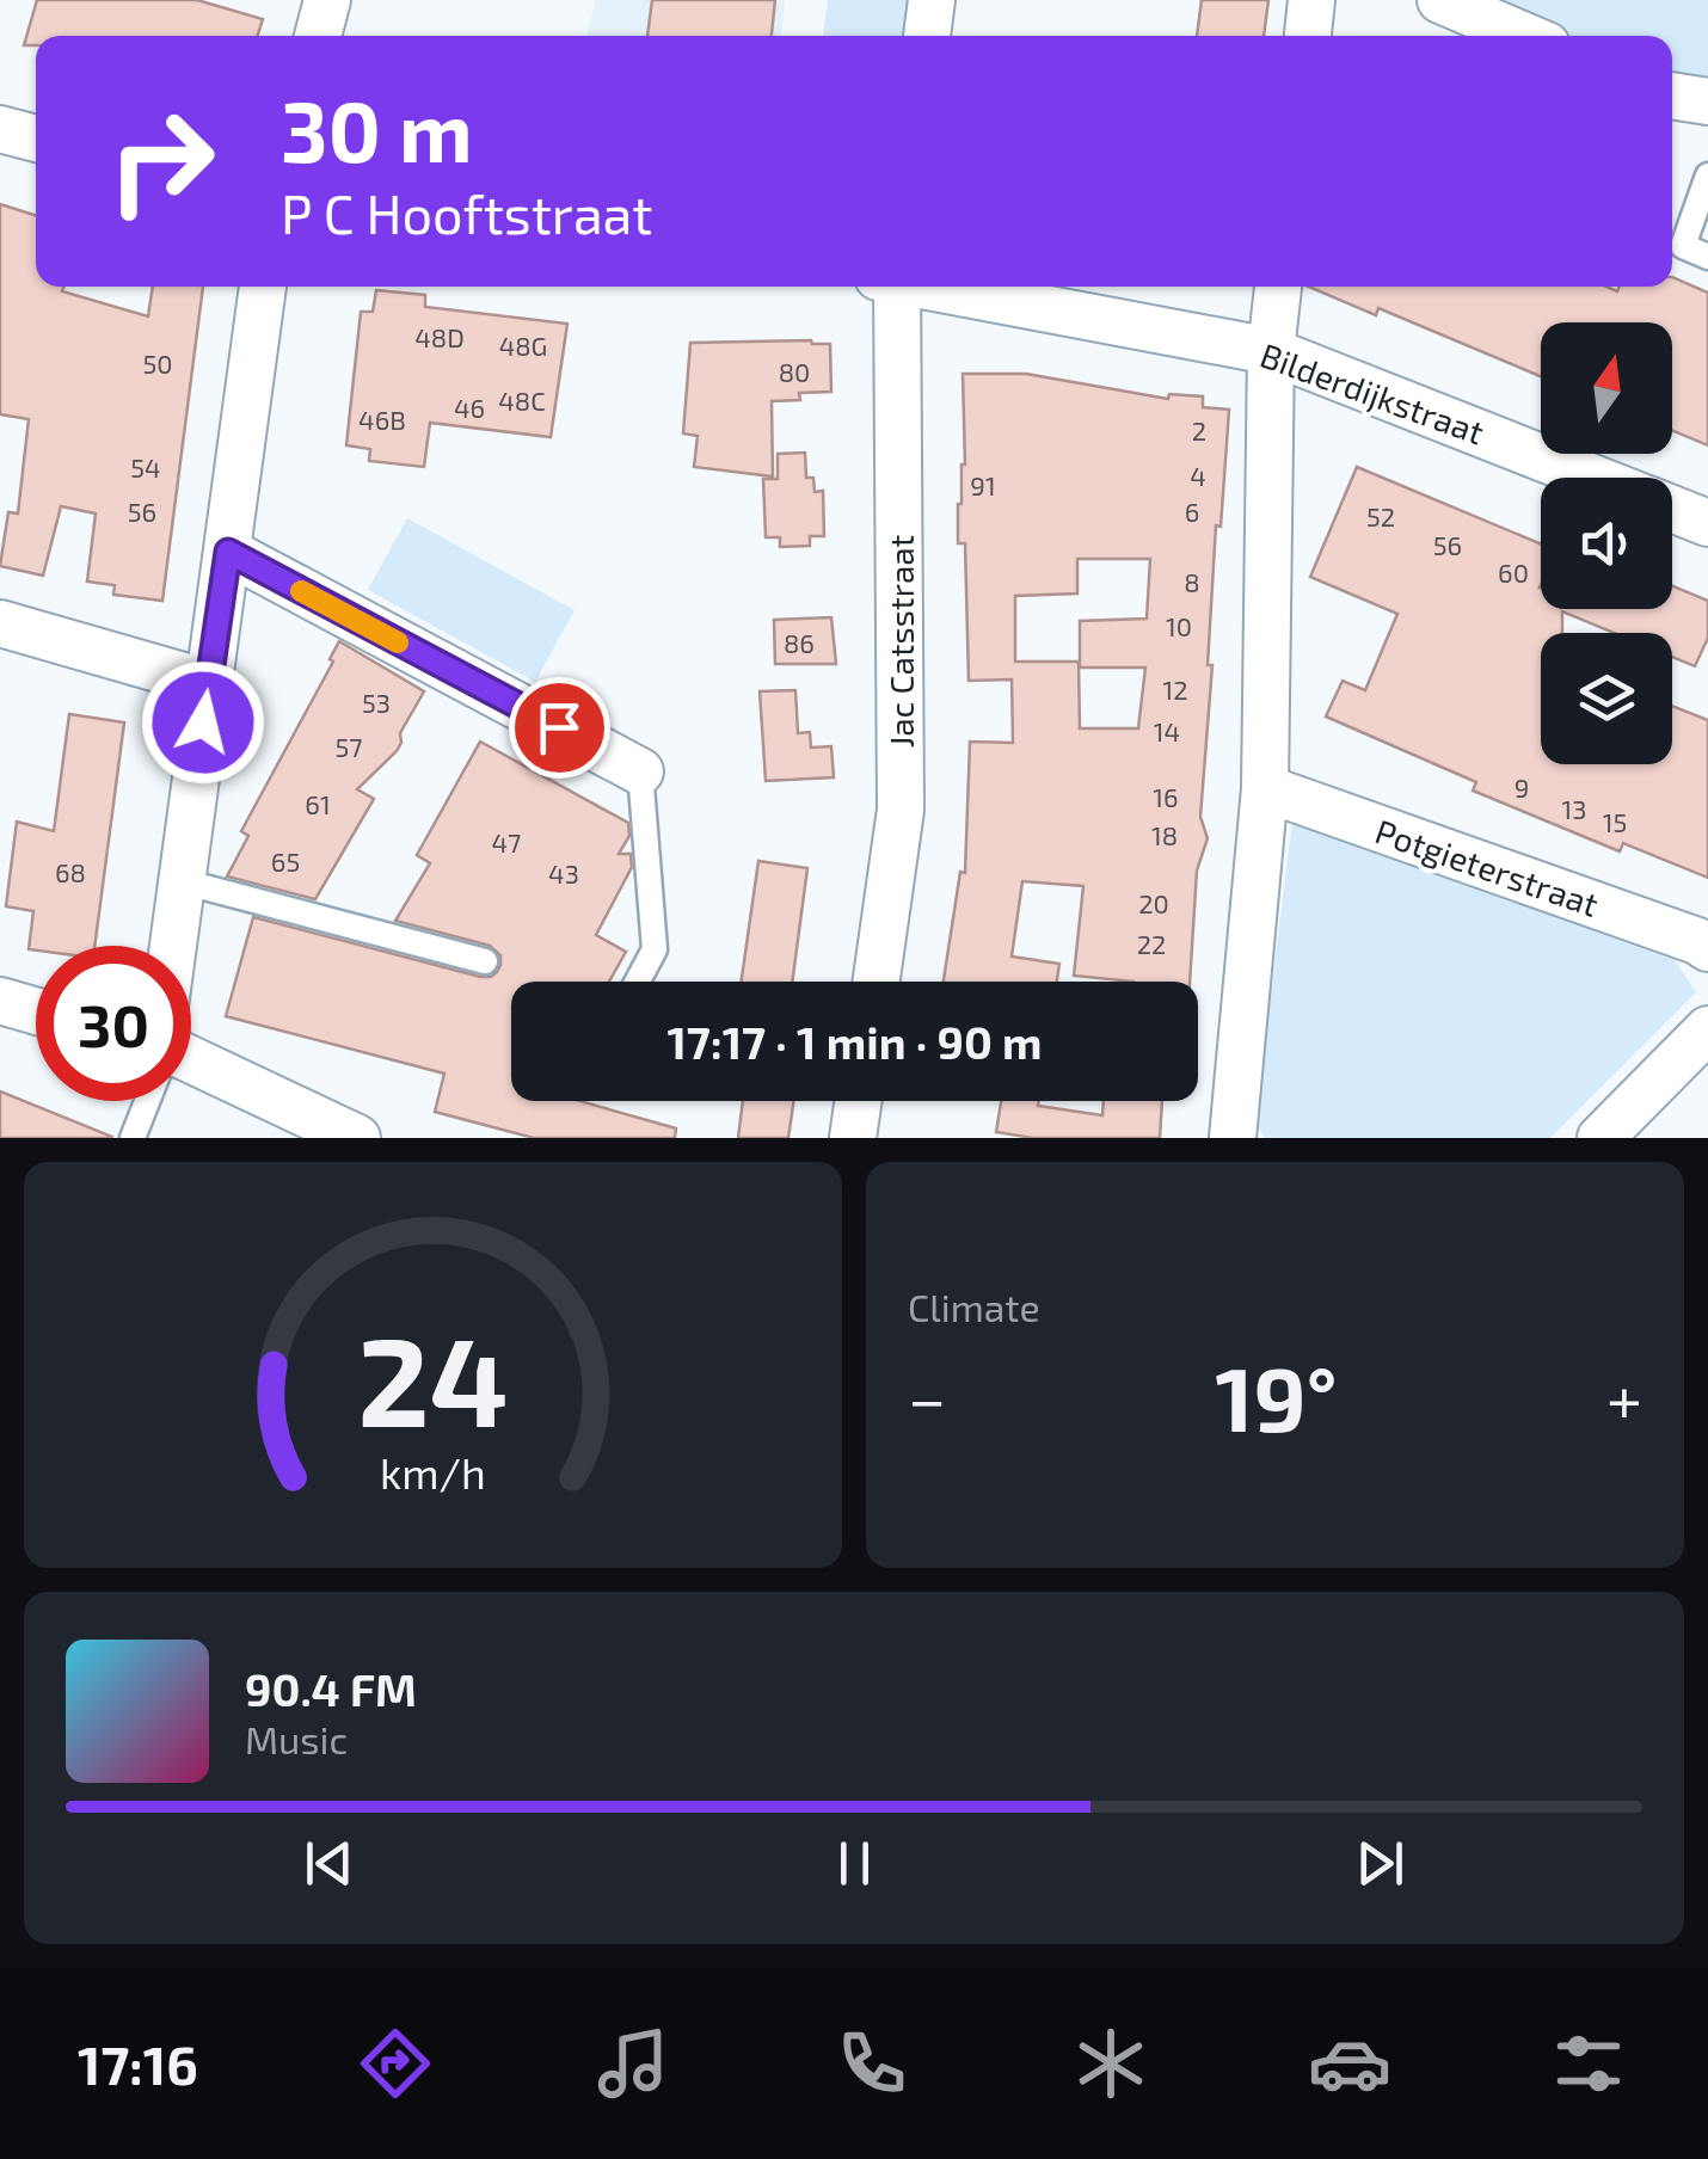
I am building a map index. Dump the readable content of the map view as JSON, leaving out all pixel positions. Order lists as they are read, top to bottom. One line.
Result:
{"streets":{"street":["Bilderdijkstraat","Jac Catsstraat","Potgieterstraat"]},"house_numbers":["48D","48G","50","80","48C","46","46B","2","54","4","91","56","6","52","56","60","8","10","86","12","53","14","57","9","16","61","13","15","18","47","65","68","43","20","22"],"north":"top","page":{"turn":["30 m","P C Hooftstraat"],"limit":"30","trip":"17:17 · 1 min · 90 m","tile":"Climate","heat":["−","19°","+"],"song":["90.4 FM","Music"],"tabs":"17:16","gauge":["24","km/h"]}}
